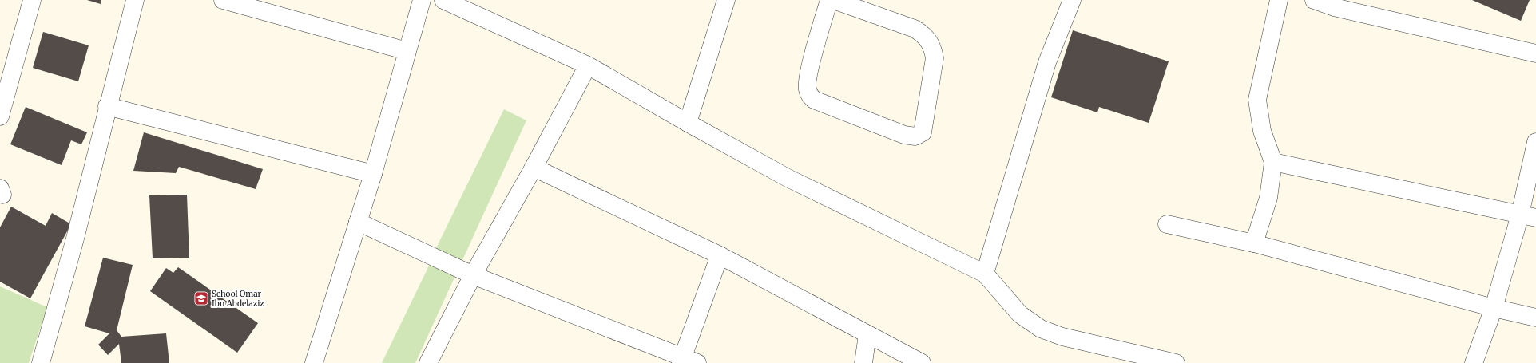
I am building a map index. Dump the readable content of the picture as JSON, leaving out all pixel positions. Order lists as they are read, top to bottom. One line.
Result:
{"places":{"school or university":["School Omar Ibn Abdelaziz"]}}
